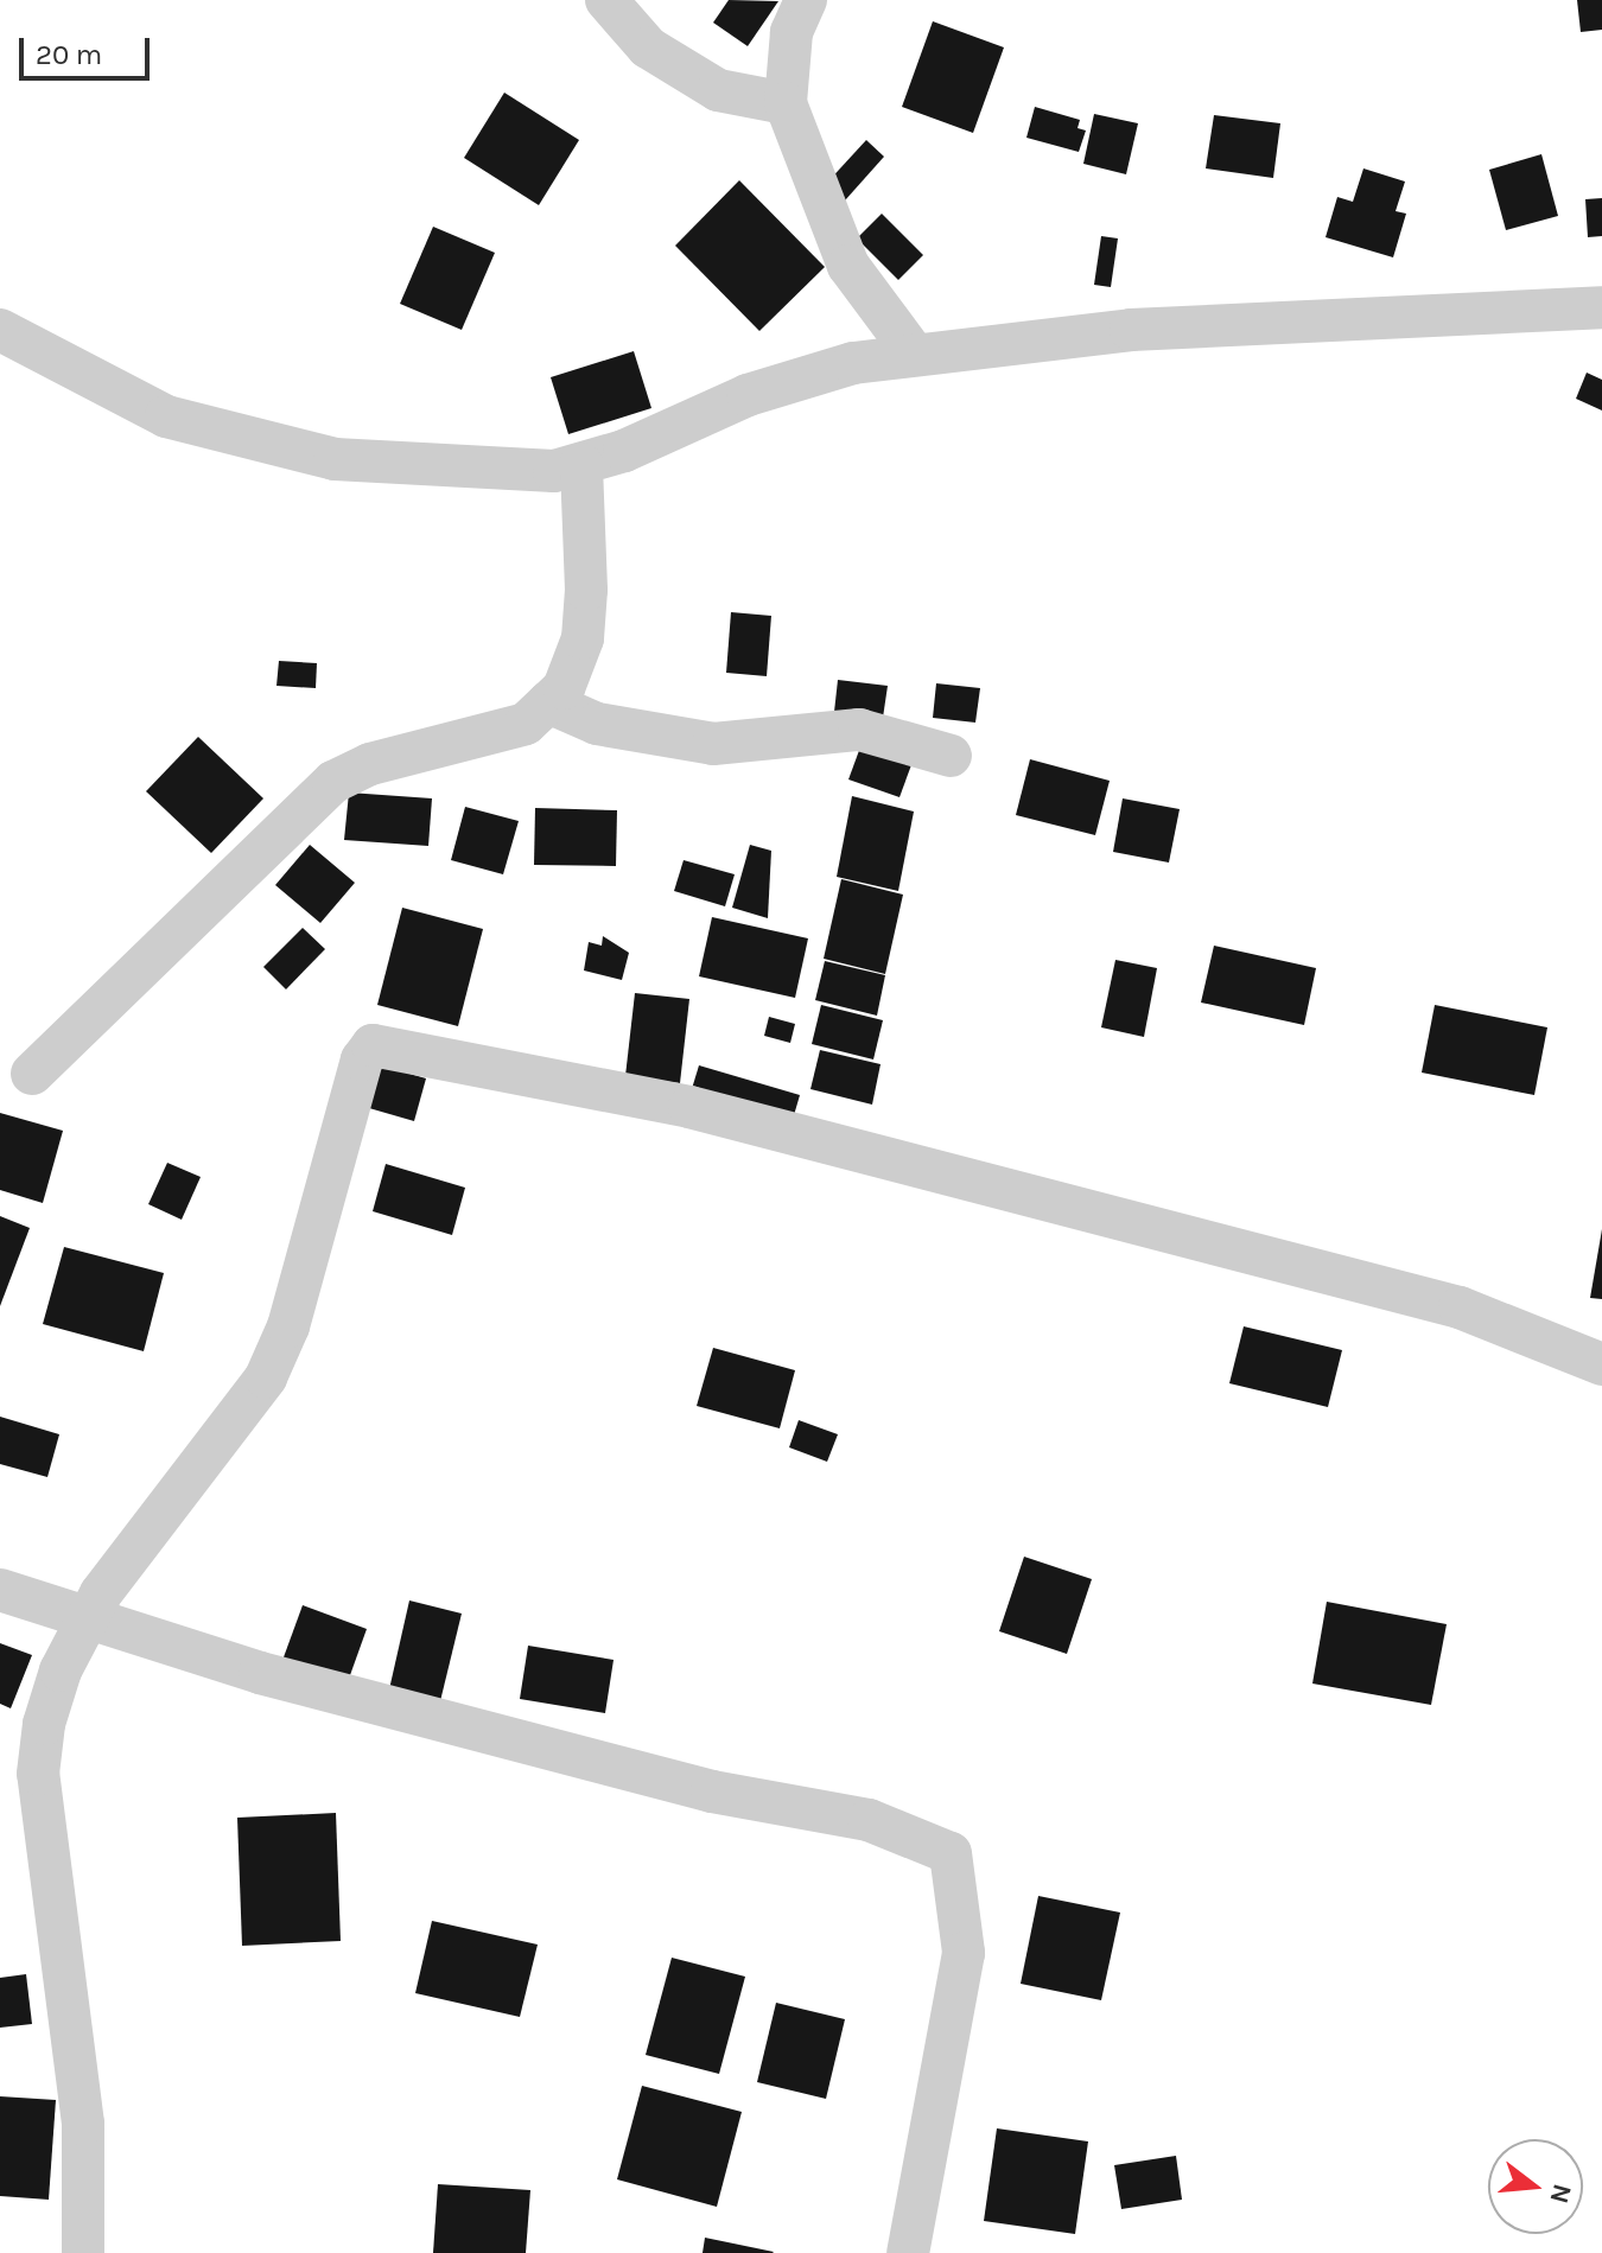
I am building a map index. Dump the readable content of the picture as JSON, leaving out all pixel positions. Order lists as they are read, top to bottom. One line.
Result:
{"scale_bar":"20 m","north":"right"}
